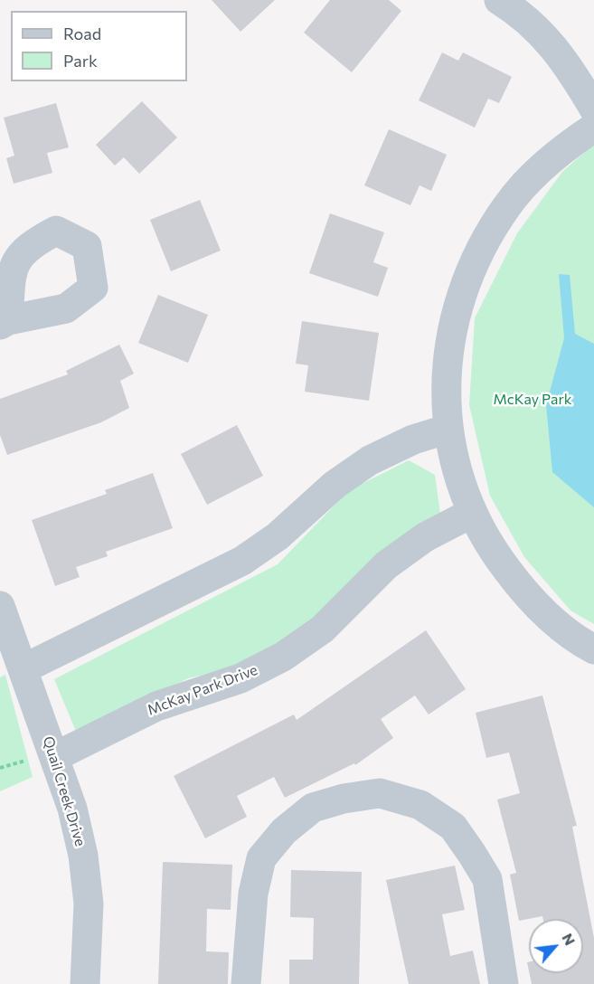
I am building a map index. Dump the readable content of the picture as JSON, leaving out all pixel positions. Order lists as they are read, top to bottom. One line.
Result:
{"streets":{"street":["McKay Park Drive","Quail Creek Drive"]},"crossings":[["McKay Park Drive","Quail Creek Drive"]],"parks":["McKay Park"],"legend":["Road","Park"],"north":"top right"}
